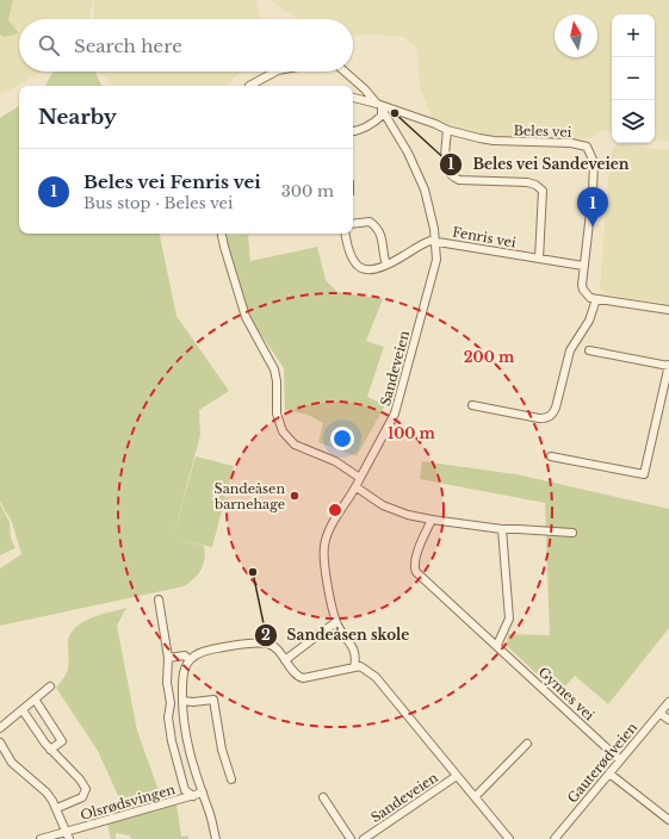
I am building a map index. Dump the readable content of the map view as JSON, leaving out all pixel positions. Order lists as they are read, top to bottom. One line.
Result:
{"streets":{"street":["Beles vei","Fenris vei","Sandeveien","Gymes vei","Gauterødveien","Olsrødsvingen"]},"crossings":[["Beles vei","Fenris vei"],["Beles vei","Sandeveien"],["Fenris vei","Sandeveien"],["Gymes vei","Gauterødveien"]],"places":["Beles vei Sandeveien","Sandeåsen barnehage","Sandeåsen skole"],"north":"top","page":{"map_buttons":["+","−"],"search":"Search here","heading":"Nearby","list":[{"mark":"1","name":"Beles vei Fenris vei","note":"Bus stop · Beles vei","value":"300 m"}],"pins":"1"},"rings":["200 m","100 m"]}
